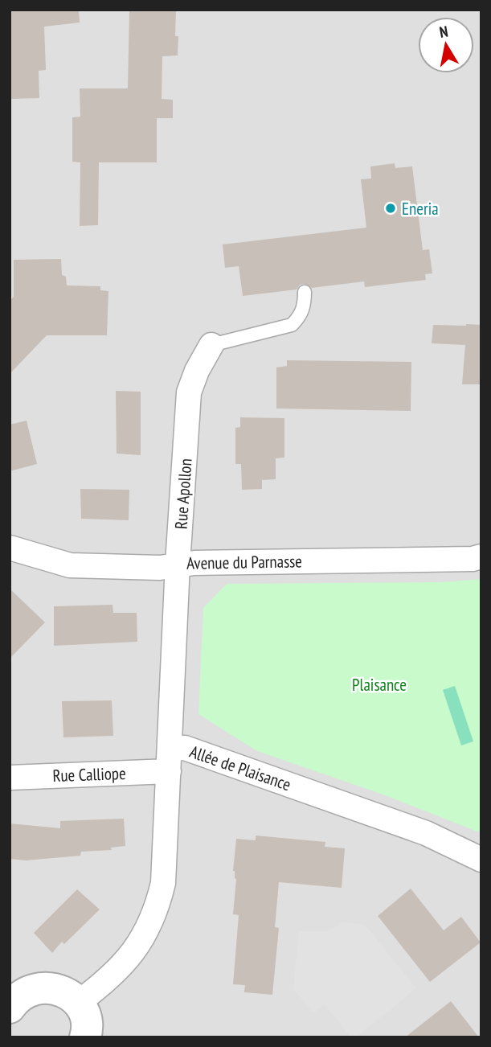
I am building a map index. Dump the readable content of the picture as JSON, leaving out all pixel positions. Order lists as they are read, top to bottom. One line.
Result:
{"streets":{"street":["Rue Apollon","Avenue du Parnasse","Allée de Plaisance","Rue Calliope"]},"crossings":[["Rue Apollon","Avenue du Parnasse"],["Rue Apollon","Allée de Plaisance"],["Rue Apollon","Rue Calliope"],["Allée de Plaisance","Rue Calliope"]],"parks":["Plaisance"],"places":["Eneria"],"north":"top"}
